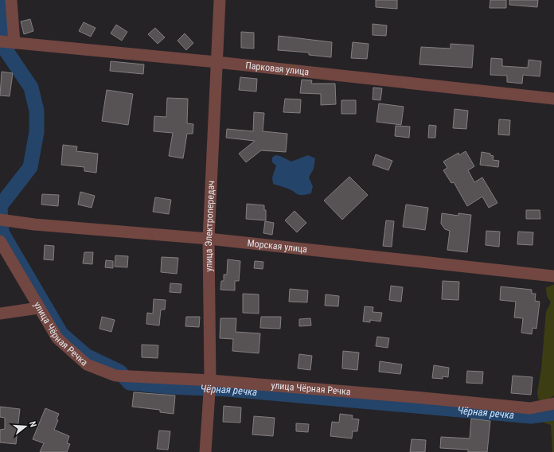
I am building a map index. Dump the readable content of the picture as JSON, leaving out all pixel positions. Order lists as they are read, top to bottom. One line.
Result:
{"streets":{"street":["Парковая улица","улица Электропередач","Морская улица","улица Чёрная Речка"]},"crossings":[["Парковая улица","улица Электропередач"],["улица Электропередач","Морская улица"],["улица Электропередач","улица Чёрная Речка"]],"water":["Чёрная речка"],"north":"right"}
